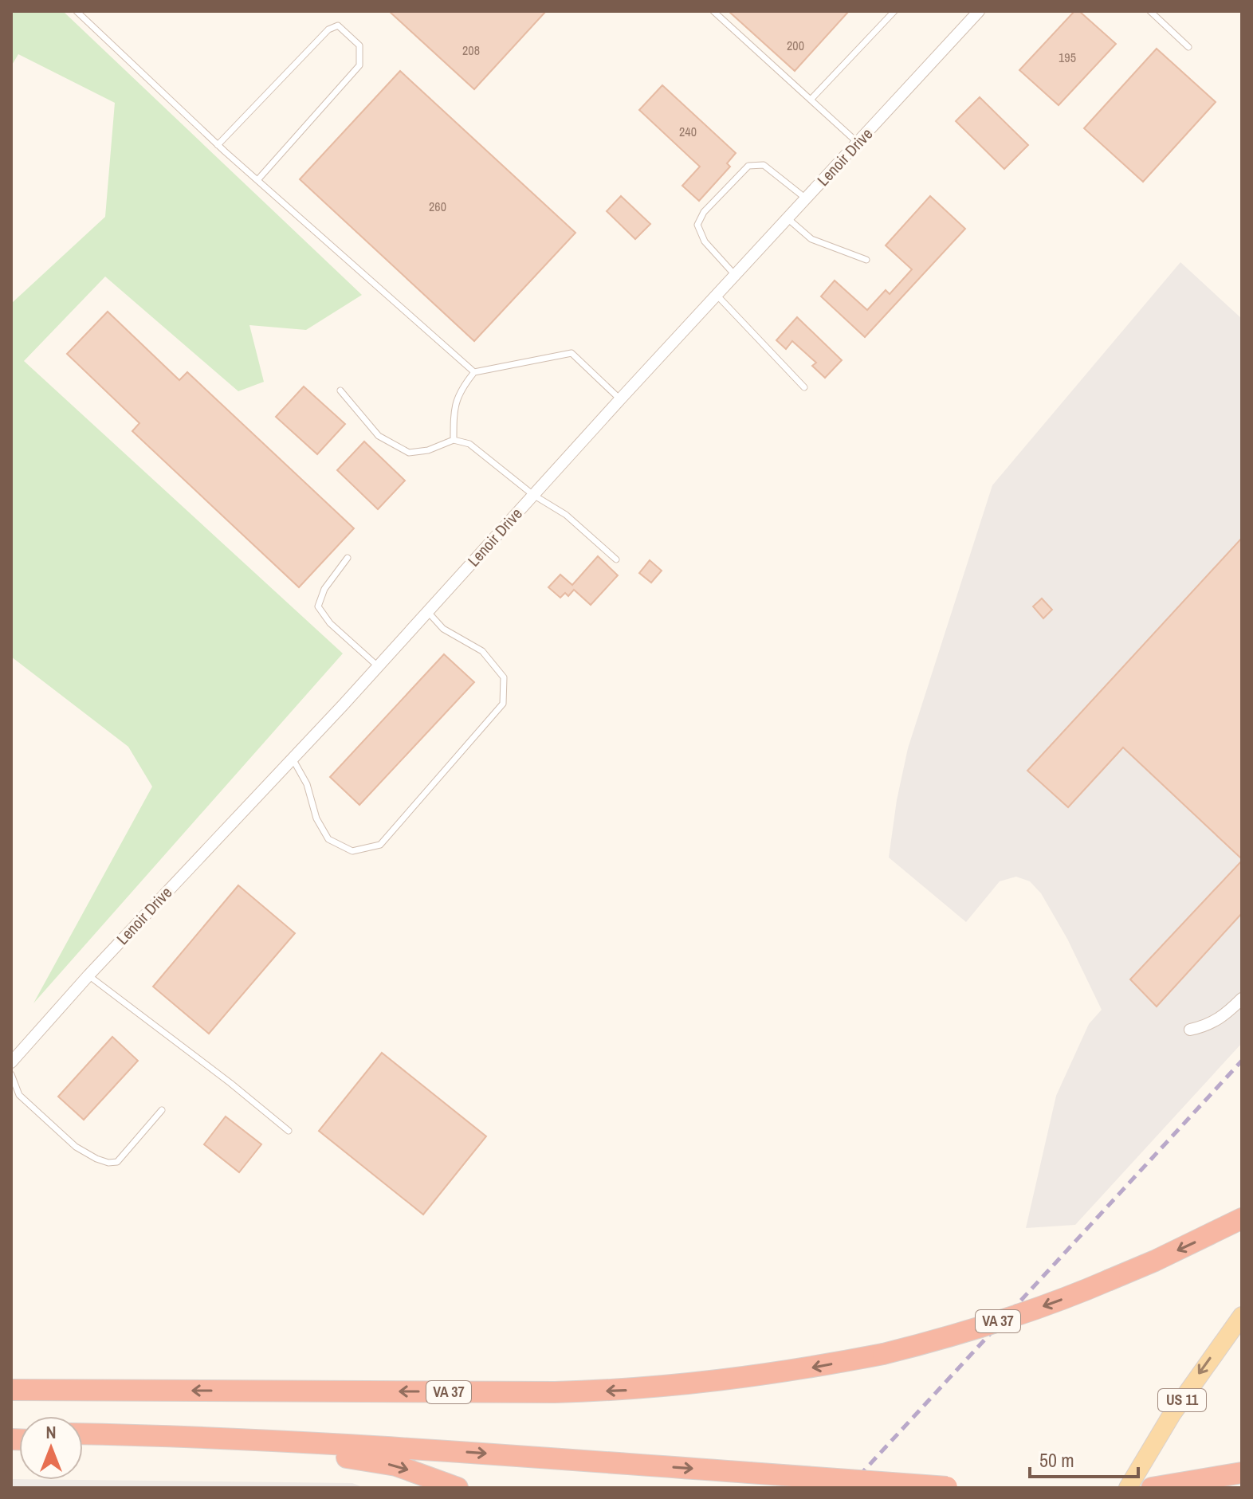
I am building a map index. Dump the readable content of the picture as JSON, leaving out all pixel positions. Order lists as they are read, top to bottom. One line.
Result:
{"streets":{"highway":["VA 37"],"main road":["US 11"],"street":["Lenoir Drive"]},"house_numbers":["200","208","195","240","260"],"scale_bar":"50 m","north":"top"}
